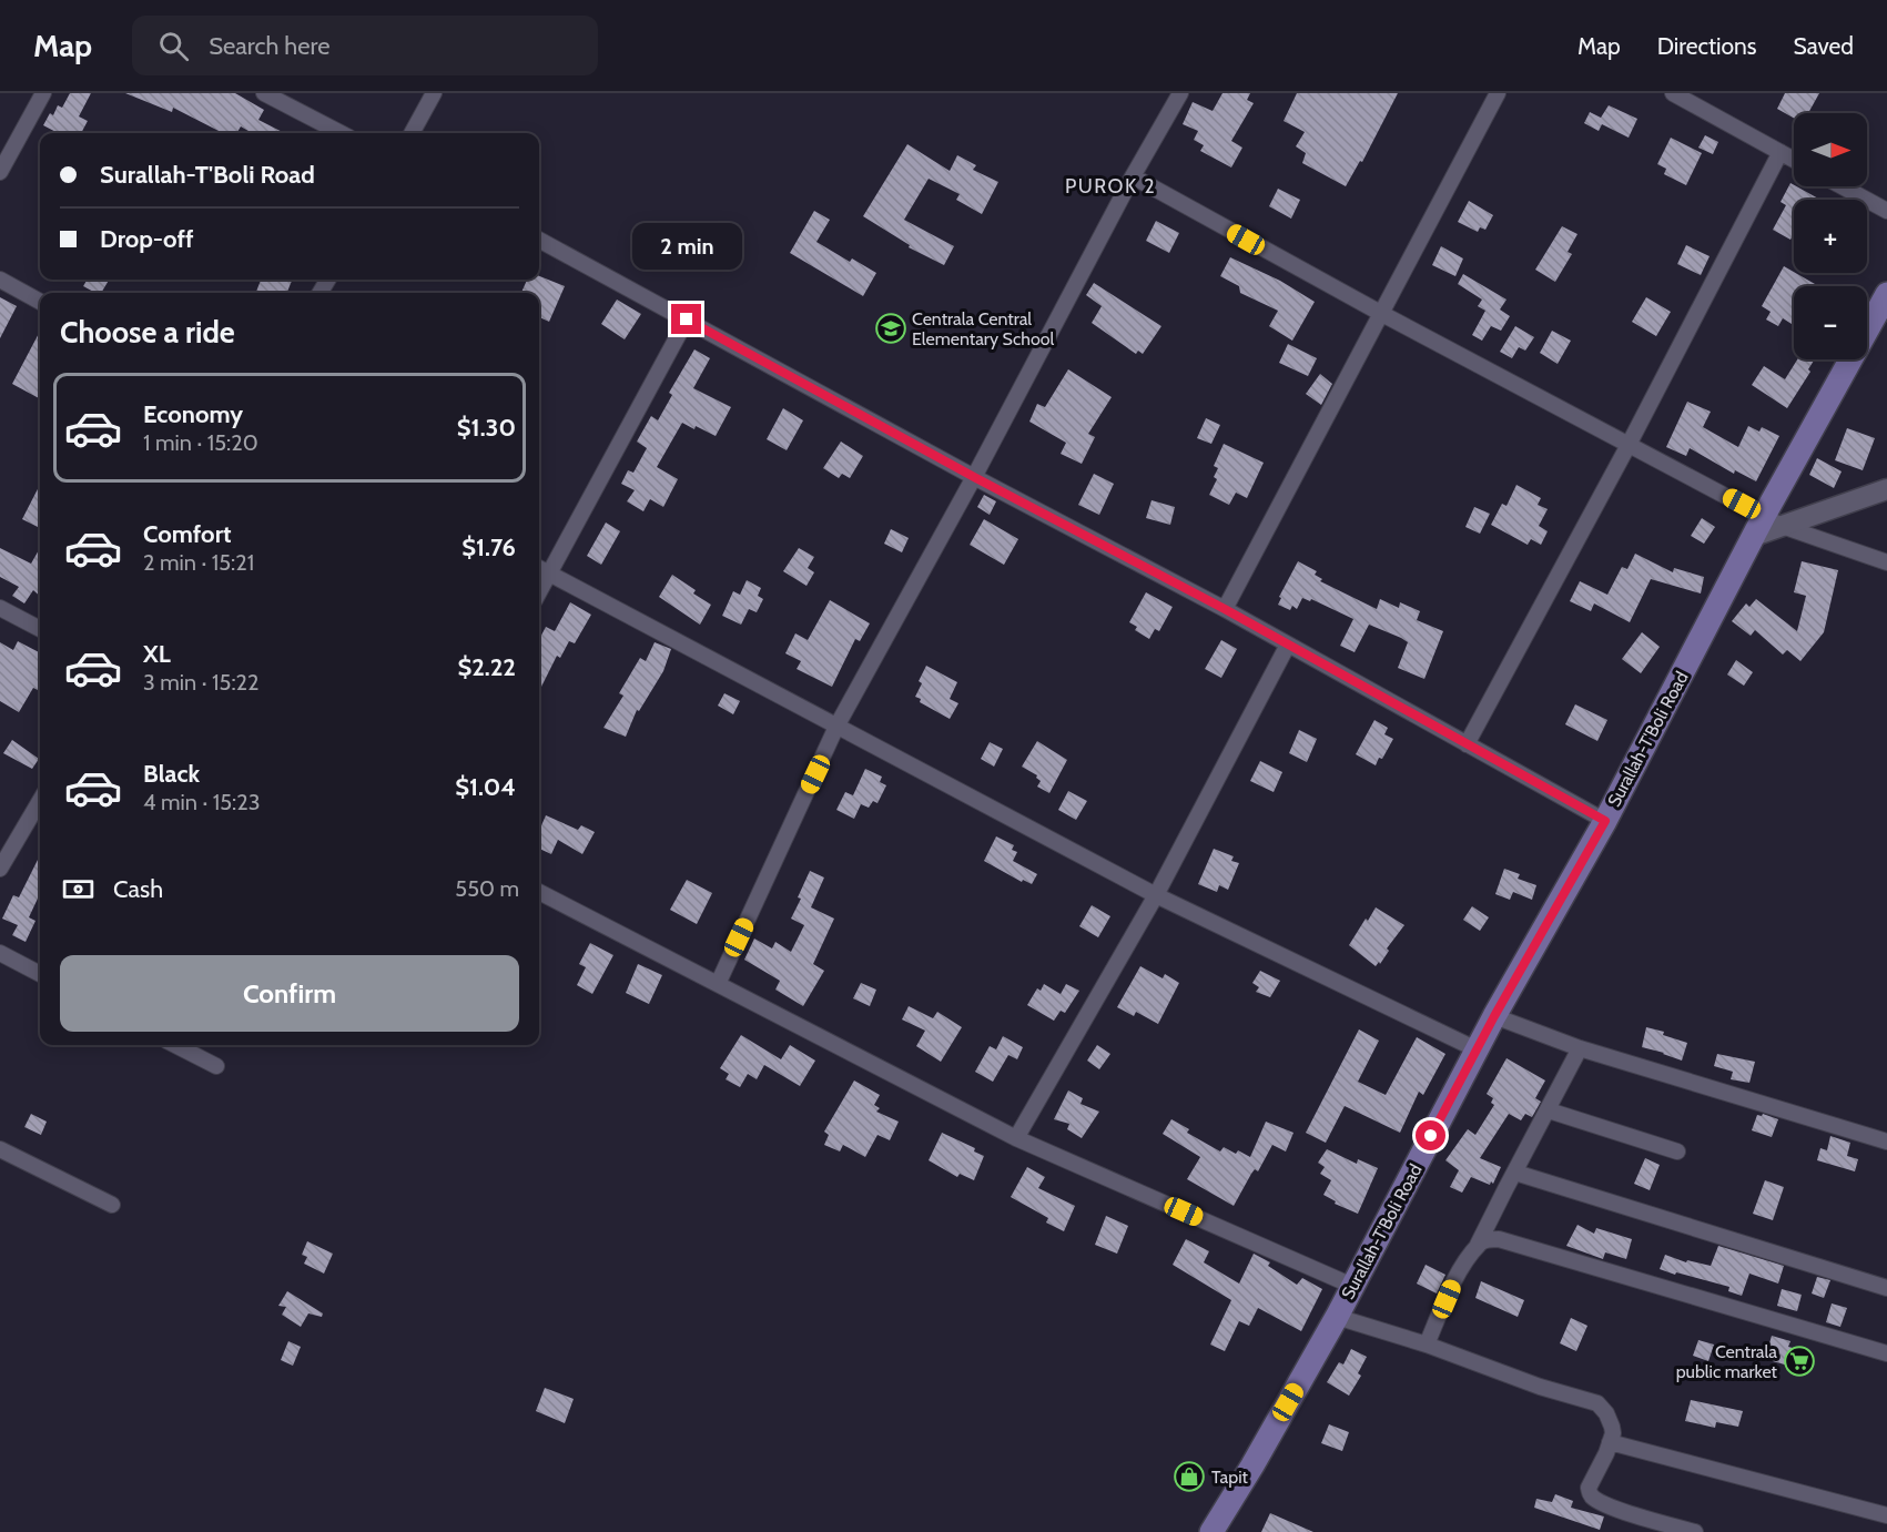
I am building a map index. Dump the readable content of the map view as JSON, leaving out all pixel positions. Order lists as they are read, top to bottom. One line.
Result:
{"streets":{"main road":["Surallah-T'Boli Road"]},"districts":["PUROK 2"],"places":{"school or university":["Centrala Central Elementary School"],"supermarket":["Centrala public market"],"shop":["Tapit"]},"north":"right","page":{"header":"Map","search":"Search here","nav":["Map","Directions","Saved"],"map_buttons":["+","−"],"banner":["Surallah-T'Boli Road","Drop-off"],"bubble":"2 min","heading":"Choose a ride","list":[{"name":"Economy","note":"1 min · 15:20","value":"$1.30"},{"name":"Comfort","note":"2 min · 15:21","value":"$1.76"},{"name":"XL","note":"3 min · 15:22","value":"$2.22"},{"name":"Black","note":"4 min · 15:23","value":"$1.04"}],"pay":["Cash","550 m"],"buttons":"Confirm"}}
